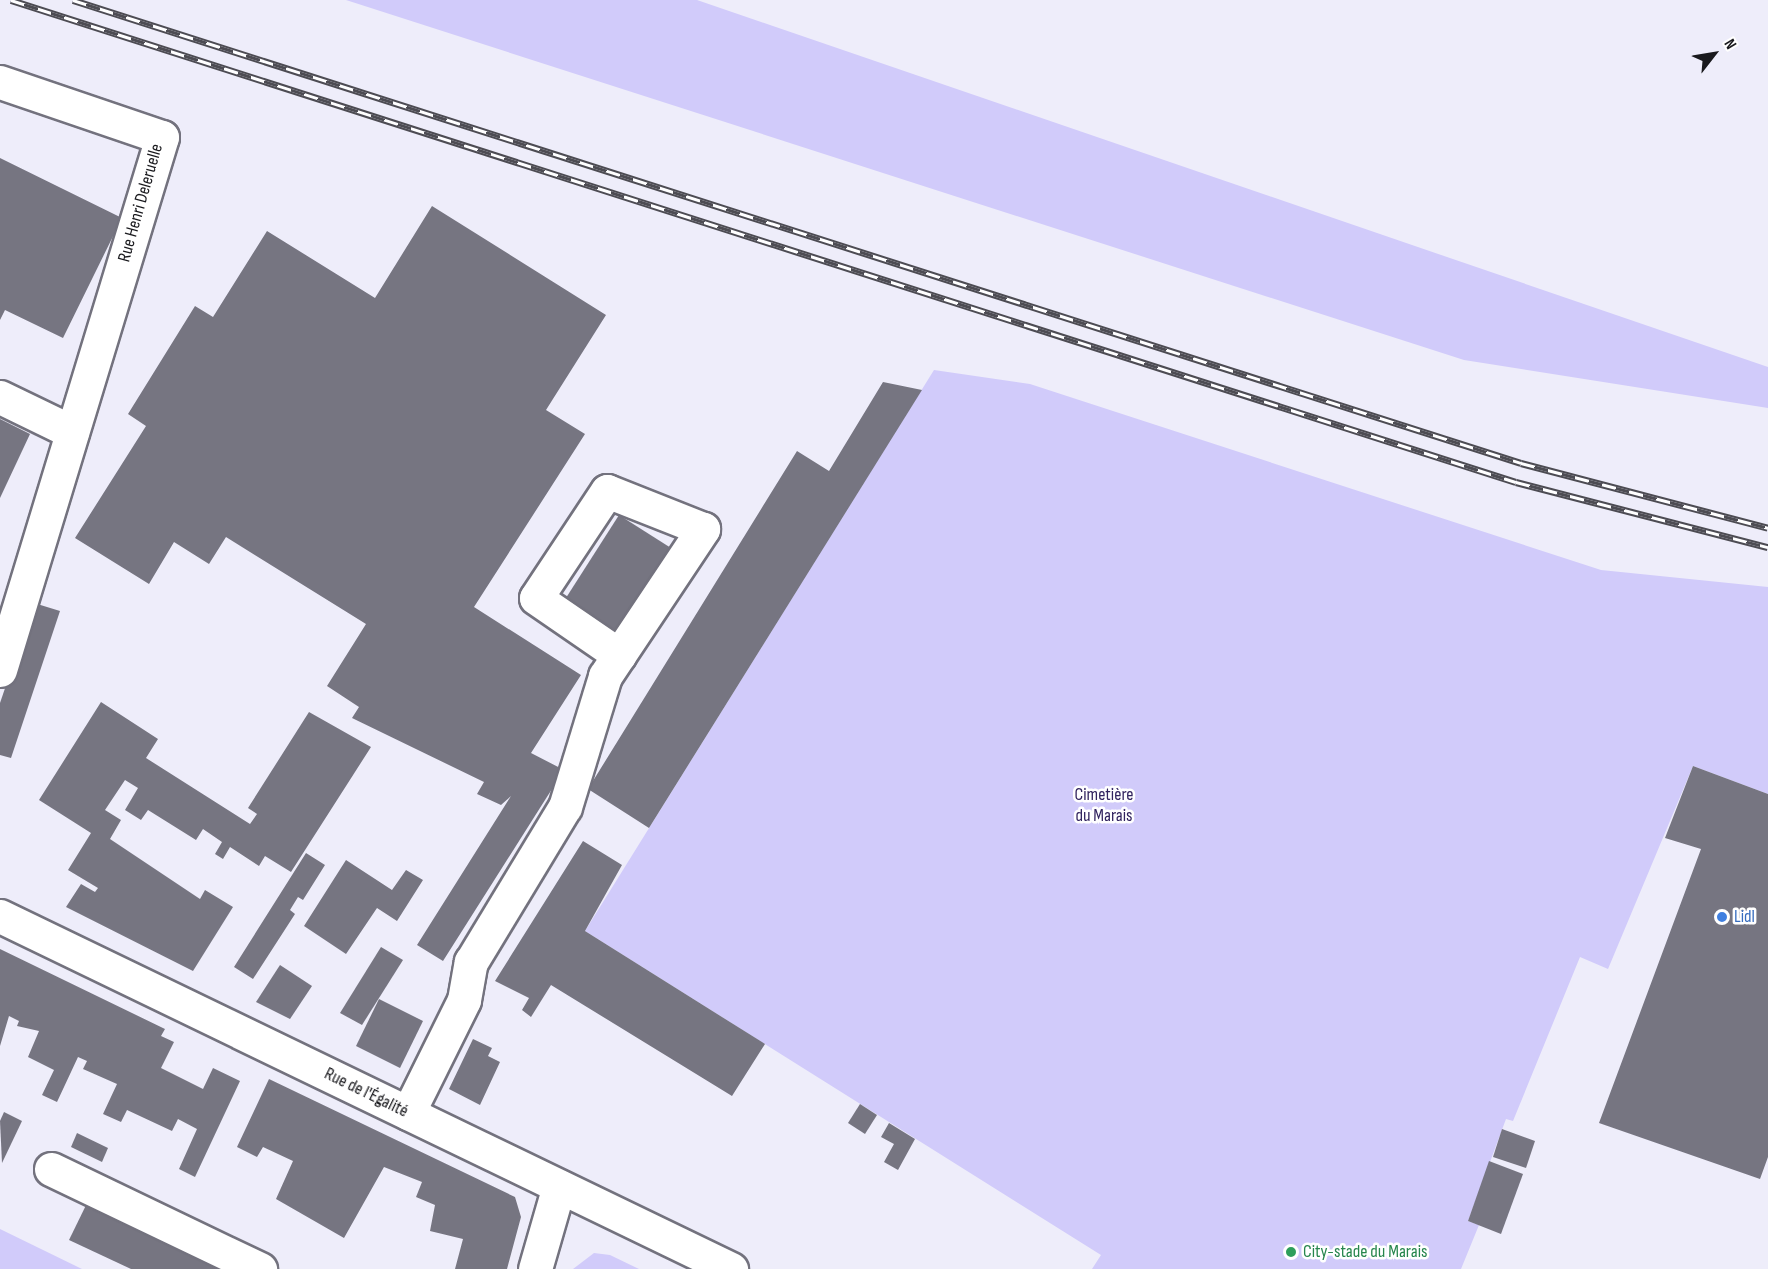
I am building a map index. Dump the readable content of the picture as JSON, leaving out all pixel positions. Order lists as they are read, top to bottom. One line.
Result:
{"streets":{"street":["Rue Henri Deleruelle","Rue de l'Égalité"]},"parks":["Cimetière du Marais"],"places":["Lidl","City-stade du Marais"],"north":"top right"}
